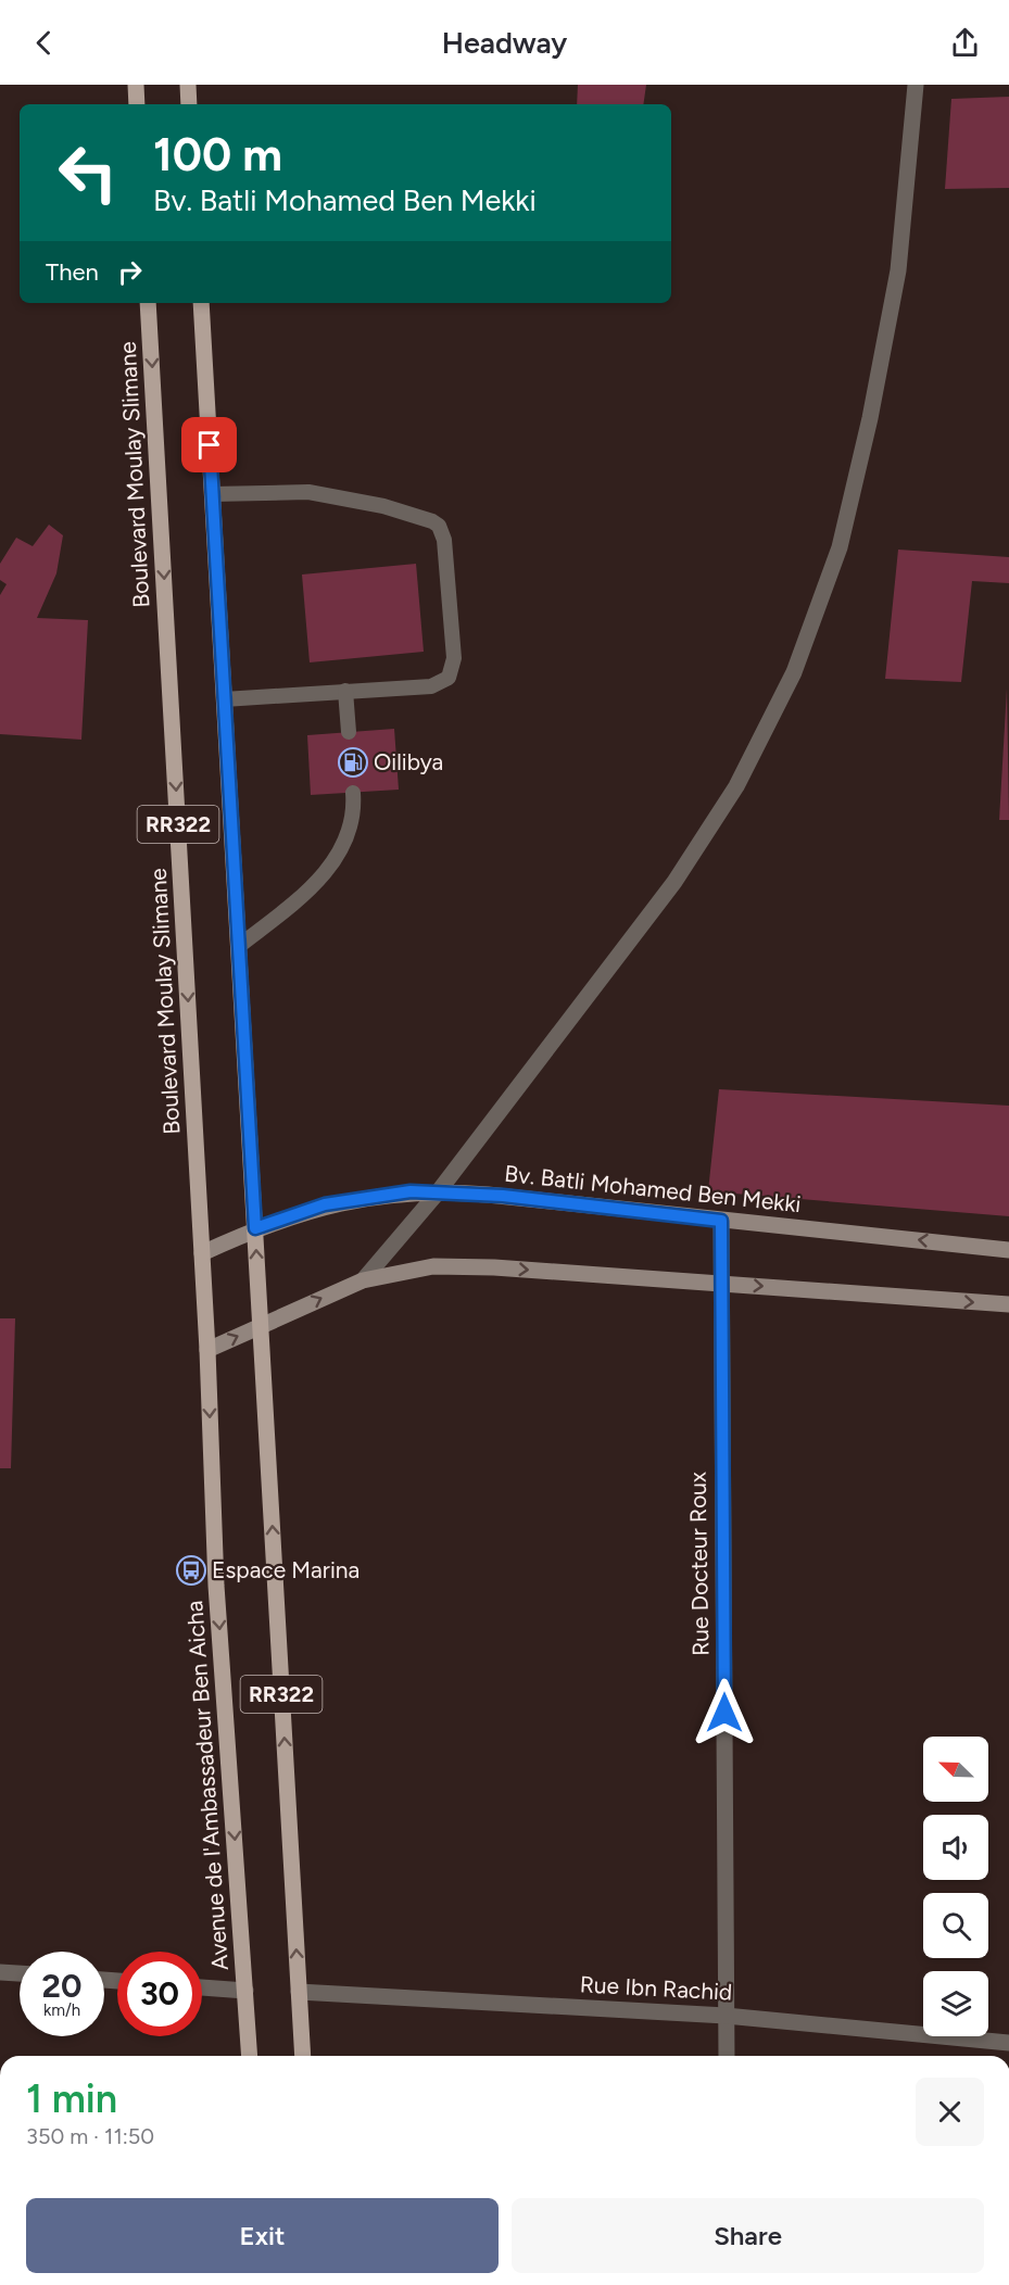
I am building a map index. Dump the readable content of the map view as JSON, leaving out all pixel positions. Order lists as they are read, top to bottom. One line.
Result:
{"streets":{"main road":["Boulevard Moulay Slimane","RR322","Avenue de l'Ambassadeur Ben Aicha"],"street":["Bv. Batli Mohamed Ben Mekki","Rue Docteur Roux","Rue Ibn Rachid"]},"crossings":[["Boulevard Moulay Slimane","Bv. Batli Mohamed Ben Mekki"],["Boulevard Moulay Slimane","Avenue de l'Ambassadeur Ben Aicha"],["RR322","Bv. Batli Mohamed Ben Mekki"],["RR322","Rue Ibn Rachid"],["Bv. Batli Mohamed Ben Mekki","Rue Docteur Roux"],["Rue Docteur Roux","Rue Ibn Rachid"]],"places":{"fuel station":["Oilibya"],"bus stop":["Espace Marina"]},"north":"top left","page":{"header":"Headway","turn":["100 m","Bv. Batli Mohamed Ben Mekki"],"then":"Then","speed":"20 km/h","limit":"30","heading":["1 min","350 m · 11:50"],"buttons":["Exit","Share"]}}
